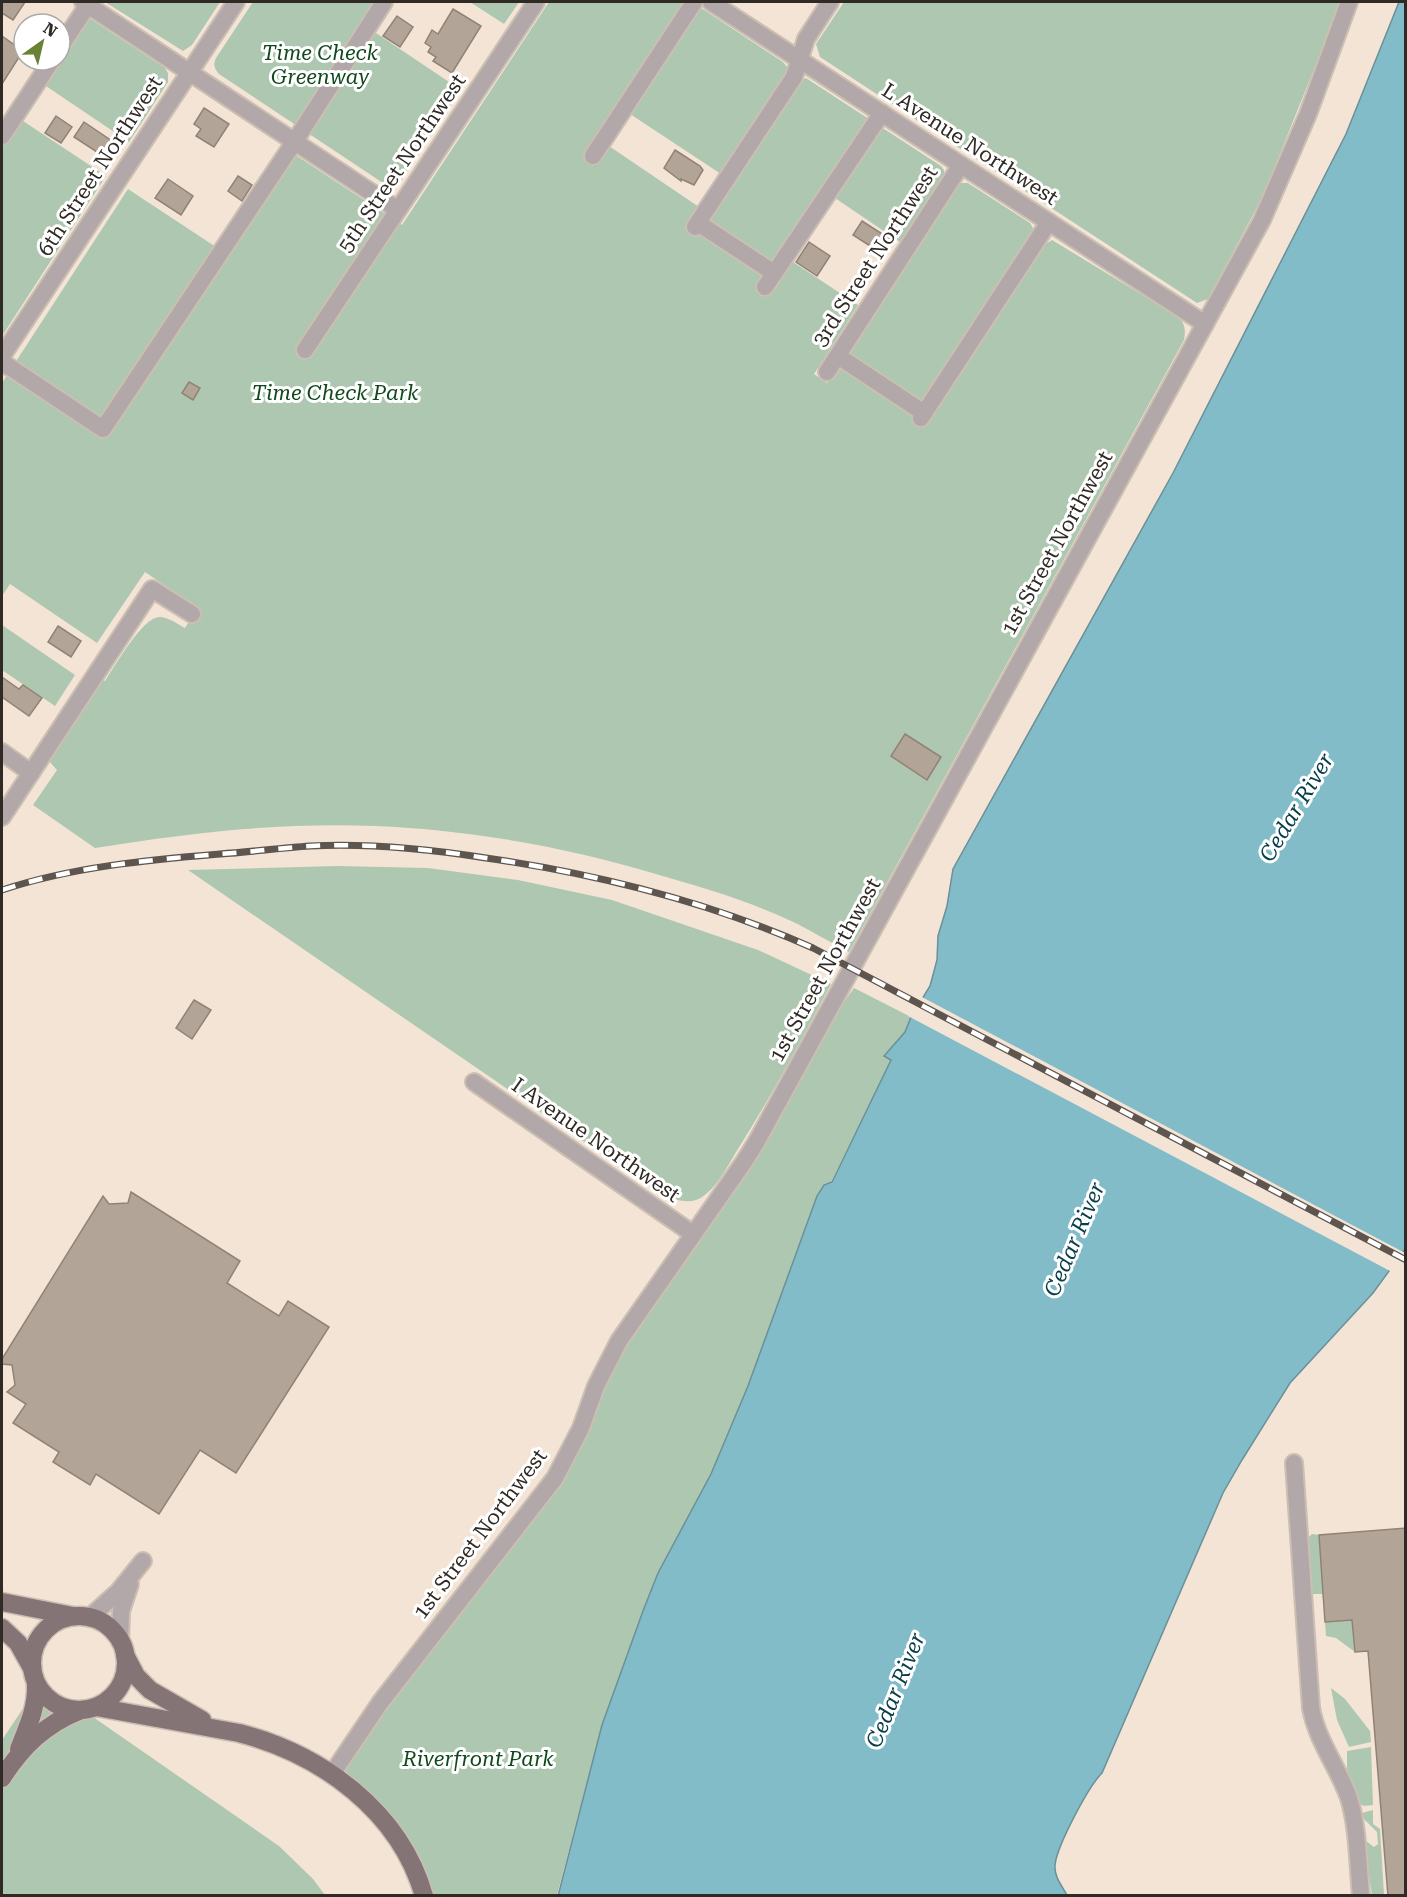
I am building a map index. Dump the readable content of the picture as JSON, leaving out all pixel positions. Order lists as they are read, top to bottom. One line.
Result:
{"streets":{"street":["L Avenue Northwest","5th Street Northwest","6th Street Northwest","3rd Street Northwest","1st Street Northwest","I Avenue Northwest"]},"crossings":[["L Avenue Northwest","3rd Street Northwest"],["L Avenue Northwest","1st Street Northwest"],["1st Street Northwest","I Avenue Northwest"]],"water":["Cedar River"],"parks":["Time Check Greenway","Time Check Park","Riverfront Park"],"north":"top right"}
